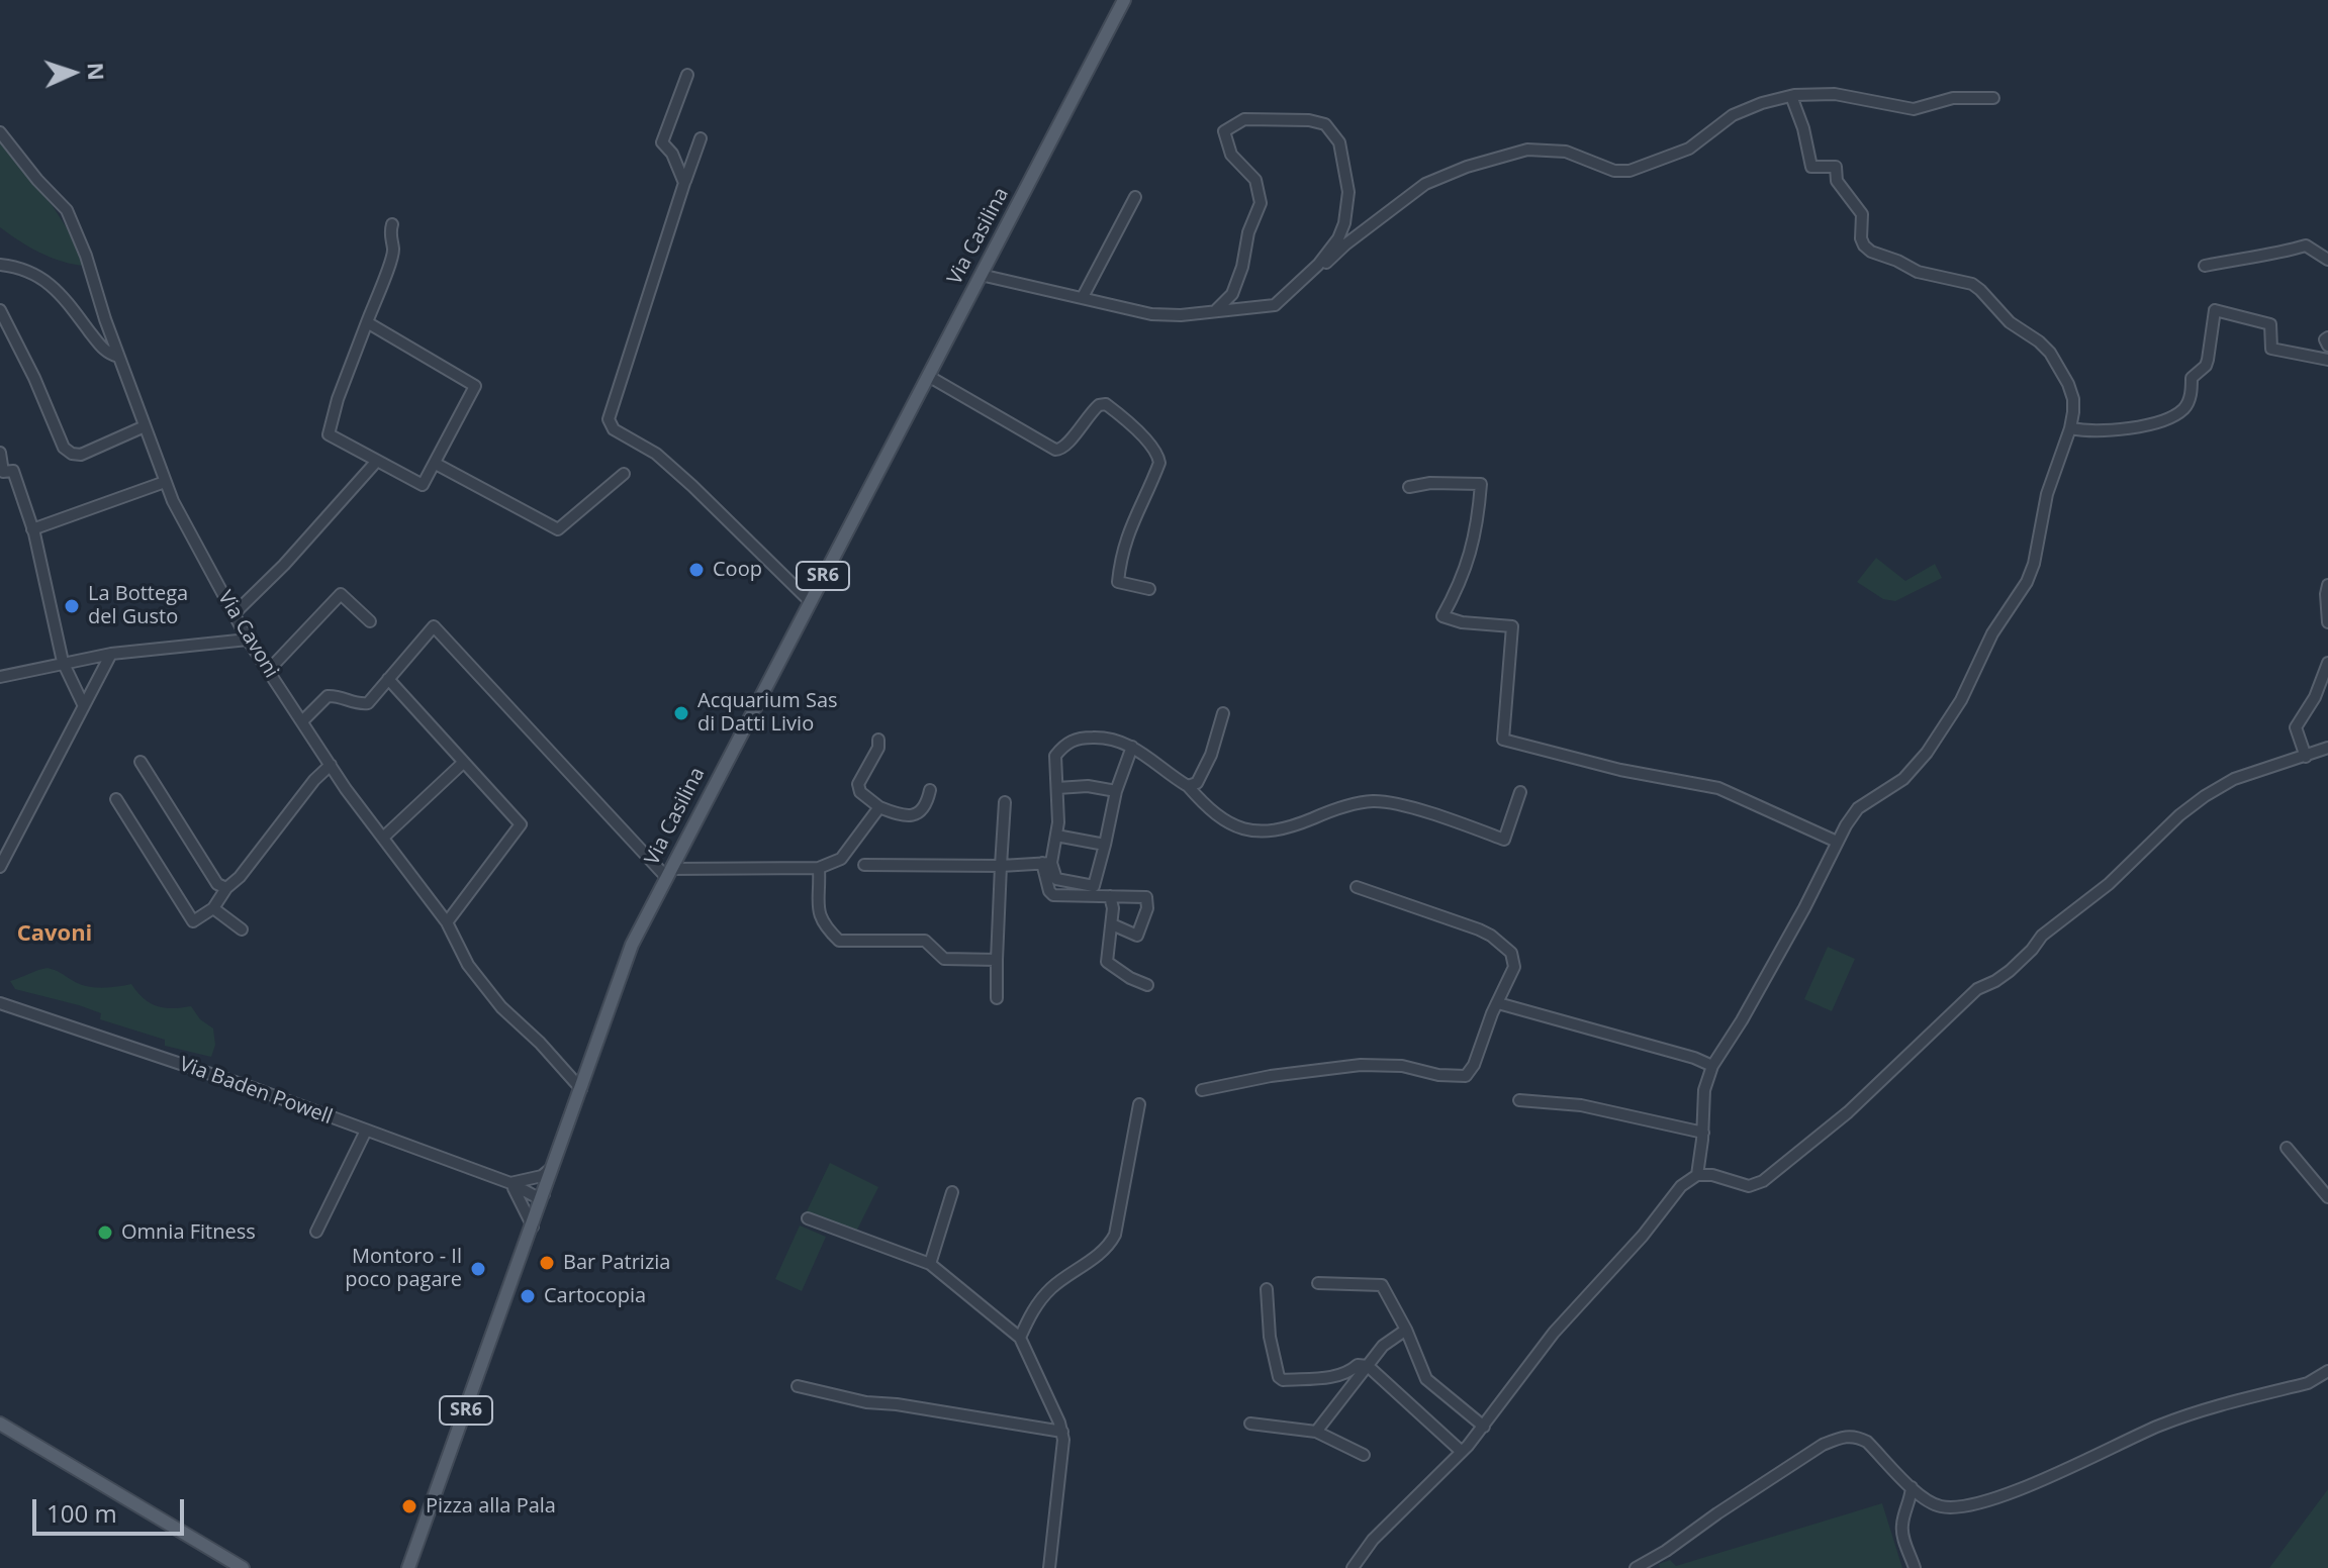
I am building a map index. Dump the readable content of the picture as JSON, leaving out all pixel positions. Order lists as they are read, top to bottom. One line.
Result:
{"streets":{"main road":["Via Casilina","SR6"],"street":["Via Cavoni","Via Baden Powell"]},"crossings":[["Via Casilina","Via Cavoni"],["Via Casilina","Via Baden Powell"]],"districts":["Cavoni"],"places":["Coop","La Bottega del Gusto","Acquarium Sas di Datti Livio","Omnia Fitness","Bar Patrizia","Montoro - Il poco pagare","Cartocopia","Pizza alla Pala"],"scale_bar":"100 m","north":"right"}
